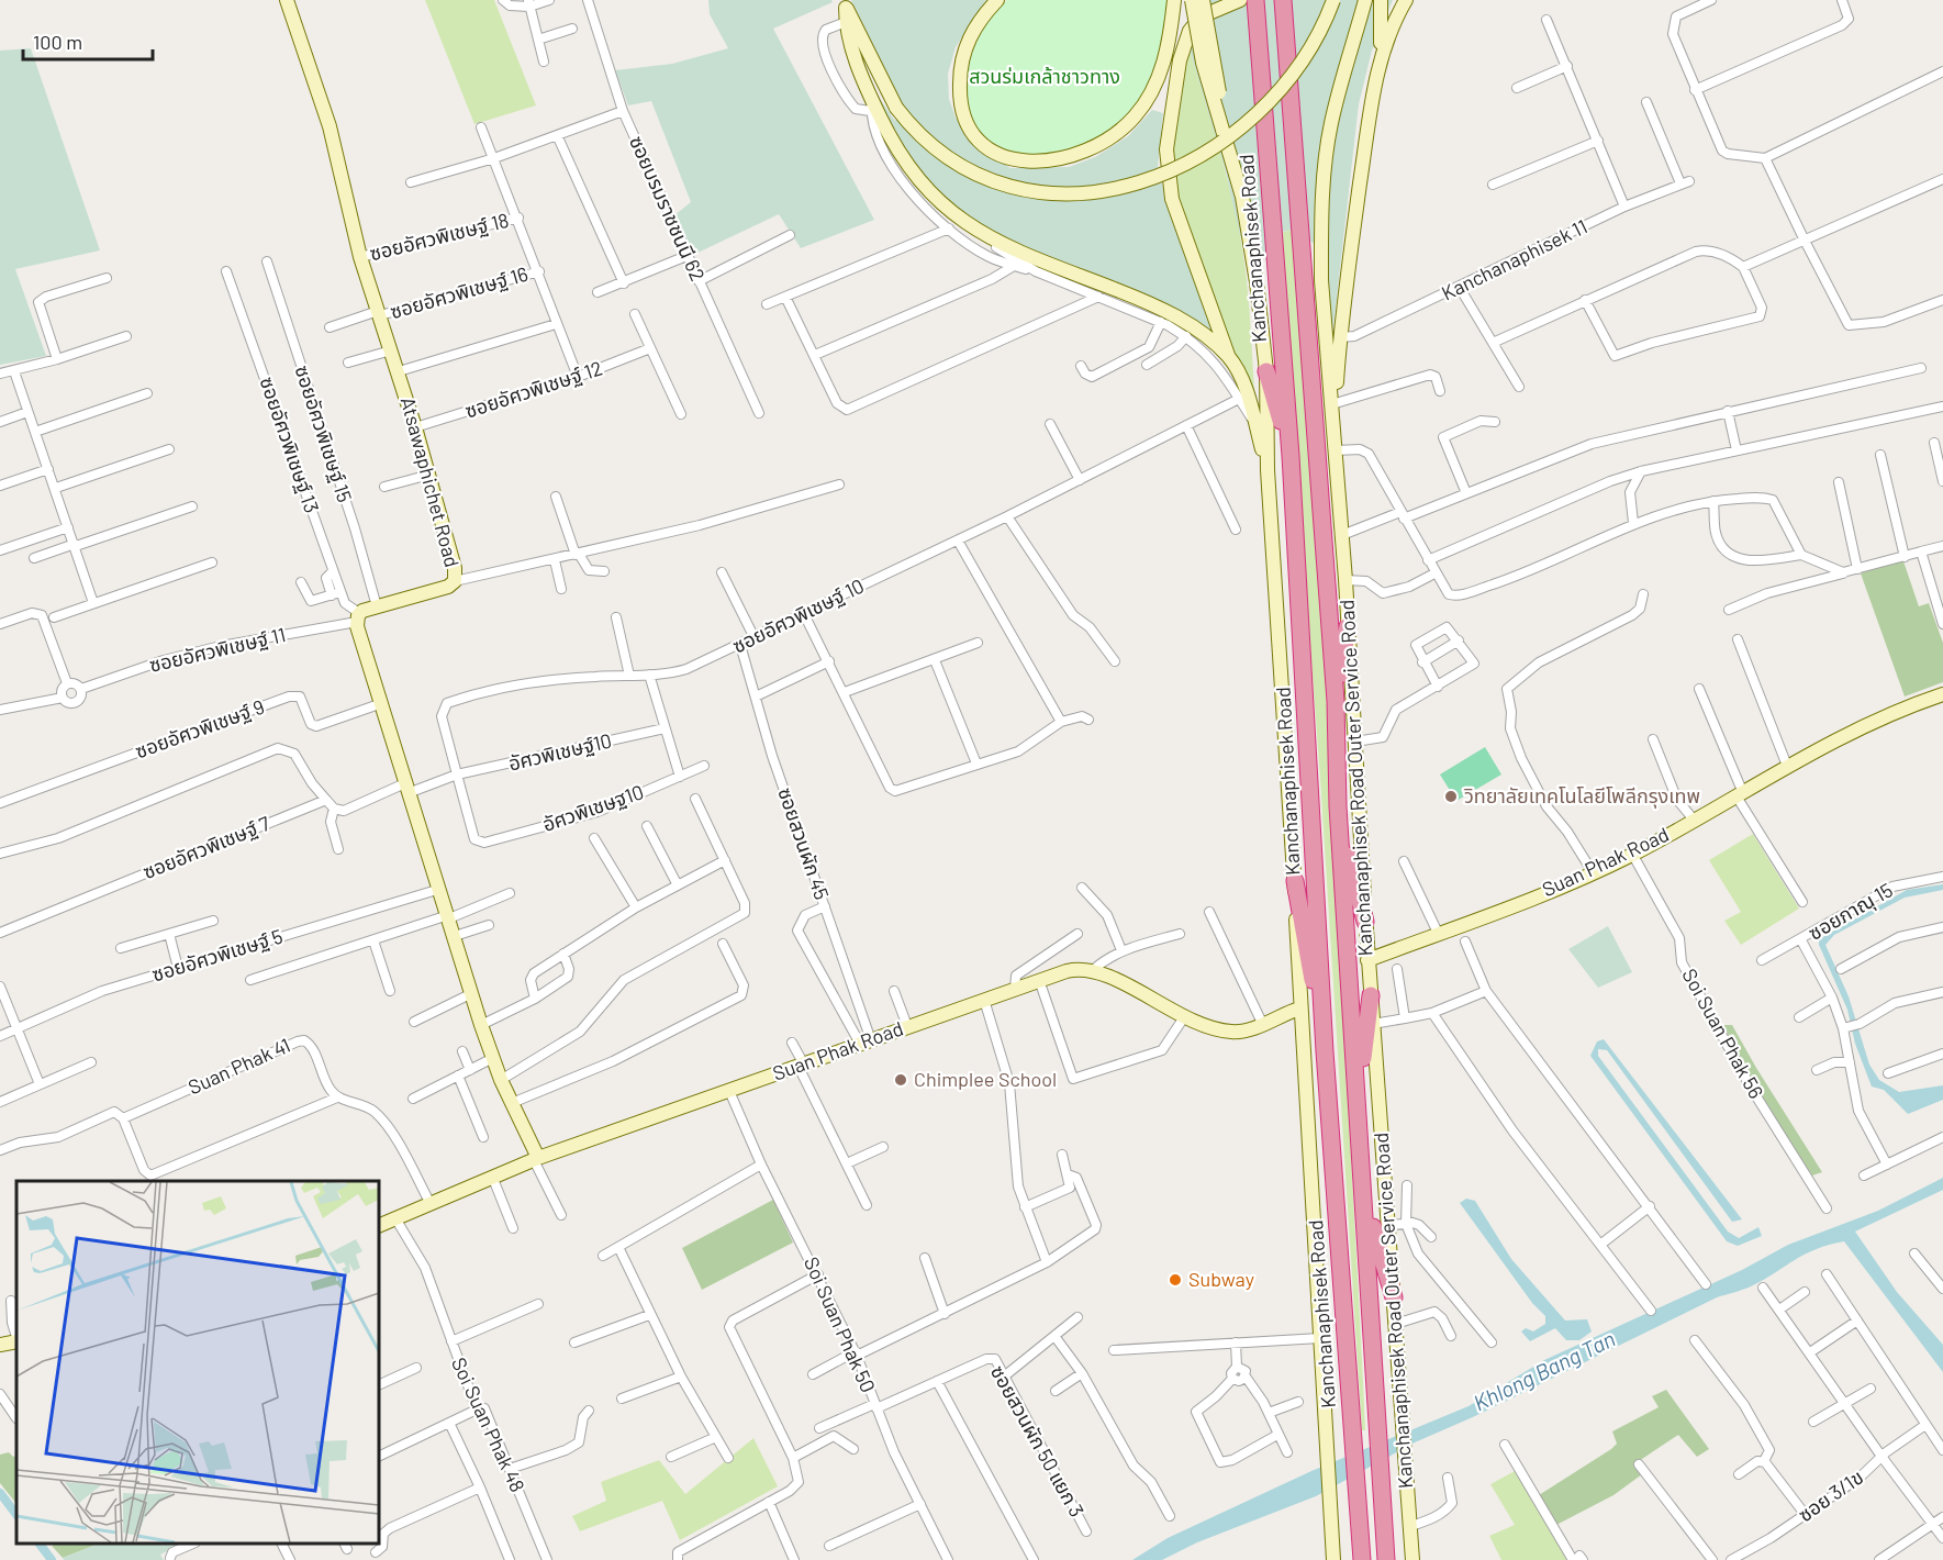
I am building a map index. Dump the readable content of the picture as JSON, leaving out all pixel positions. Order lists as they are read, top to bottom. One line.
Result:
{"streets":{"highway":["Kanchanaphisek Road"],"main road":["Atsawaphichet Road","Kanchanaphisek Road Outer Service Road","Suan Phak Road"],"street":["ซอยบรมราชชนนี 62","ซอยอัศวพิเชษฐ์ 18","Kanchanaphisek 11","ซอยอัศวพิเชษฐ์ 16","ซอยอัศวพิเชษฐ์ 12","ซอยอัศวพิเชษฐ์ 15","ซอยอัศวพิเชษฐ์ 13","ซอยอัศวพิเชษฐ์ 10","ซอยอัศวพิเชษฐ์ 11","ซอยอัศวพิเชษฐ์ 9","อัศวพิเชษฐ์10","อัศวพิเชษฐ10","ซอยสวนผัก 45","ซอยอัศวพิเชษฐ์ 7","ซอยภาณุ 15","ซอยอัศวพิเชษฐ์ 5","Soi Suan Phak 56","Suan Phak 41","Soi Suan Phak 50","Soi Suan Phak 48","ซอยสวนผัก 50 แยก 3","ซอย 3/1ข"]},"crossings":[["ซอยอัศวพิเชษฐ์ 18","Atsawaphichet Road"],["ซอยอัศวพิเชษฐ์ 16","Atsawaphichet Road"],["ซอยอัศวพิเชษฐ์ 12","Atsawaphichet Road"],["ซอยอัศวพิเชษฐ์ 15","Atsawaphichet Road"],["ซอยอัศวพิเชษฐ์ 13","Atsawaphichet Road"],["ซอยอัศวพิเชษฐ์ 13","ซอยอัศวพิเชษฐ์ 11"],["Atsawaphichet Road","ซอยอัศวพิเชษฐ์ 11"],["ซอยอัศวพิเชษฐ์ 10","อัศวพิเชษฐ์10"],["ซอยอัศวพิเชษฐ์ 10","อัศวพิเชษฐ10"],["ซอยอัศวพิเชษฐ์ 10","ซอยสวนผัก 45"],["อัศวพิเชษฐ์10","อัศวพิเชษฐ10"],["Kanchanaphisek Road Outer Service Road","Suan Phak Road"],["ซอยสวนผัก 45","Suan Phak Road"],["Suan Phak Road","Soi Suan Phak 56"],["Suan Phak Road","Soi Suan Phak 50"],["Suan Phak Road","Soi Suan Phak 48"],["Soi Suan Phak 50","ซอยสวนผัก 50 แยก 3"]],"water":["Khlong Bang Tan"],"parks":["สวนร่มเกล้าชาวทาง"],"places":["วิทยาลัยเทคโนโลยีโพลีกรุงเทพ","Chimplee School","Subway"],"scale_bar":"100 m"}
